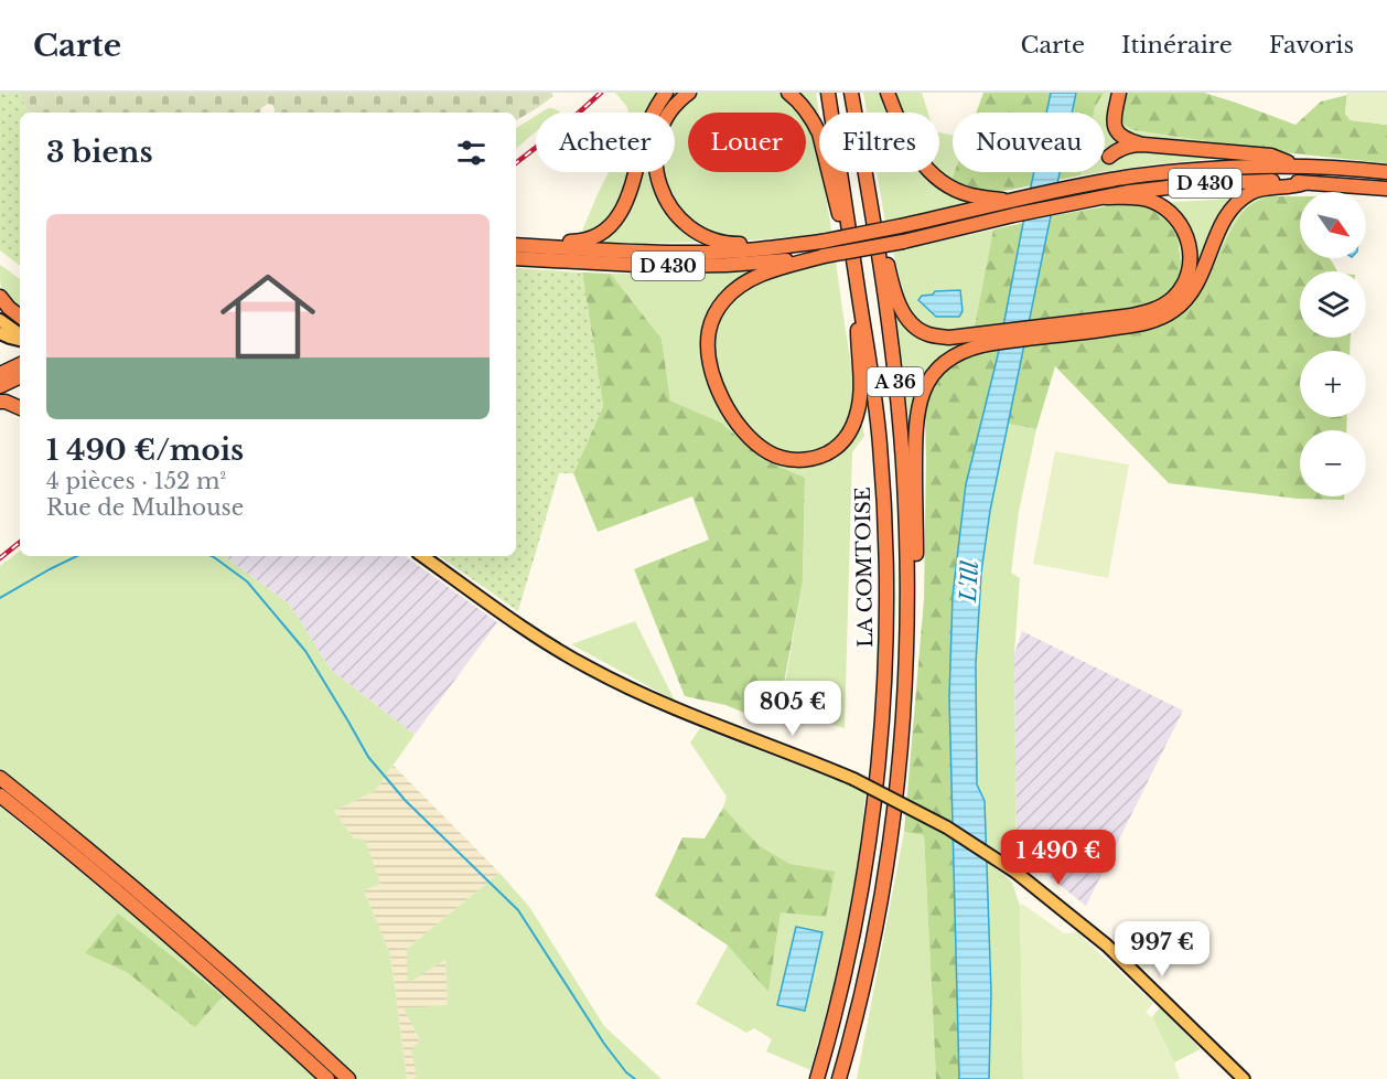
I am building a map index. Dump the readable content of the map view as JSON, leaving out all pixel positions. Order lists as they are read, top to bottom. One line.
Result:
{"streets":{"highway":["D 430","A 36","LA COMTOISE"]},"water":["L'Ill"],"north":"bottom right","page":{"header":"Carte","nav":["Carte","Itinéraire","Favoris"],"chip":["Acheter","Louer","Filtres","Nouveau"],"heading":"3 biens","map_buttons":["+","−"],"list":[{"name":"1 490 €/mois","note":"4 pièces · 152 m² · Rue de Mulhouse"}],"price":["805 €","1 490 €","997 €"]}}
